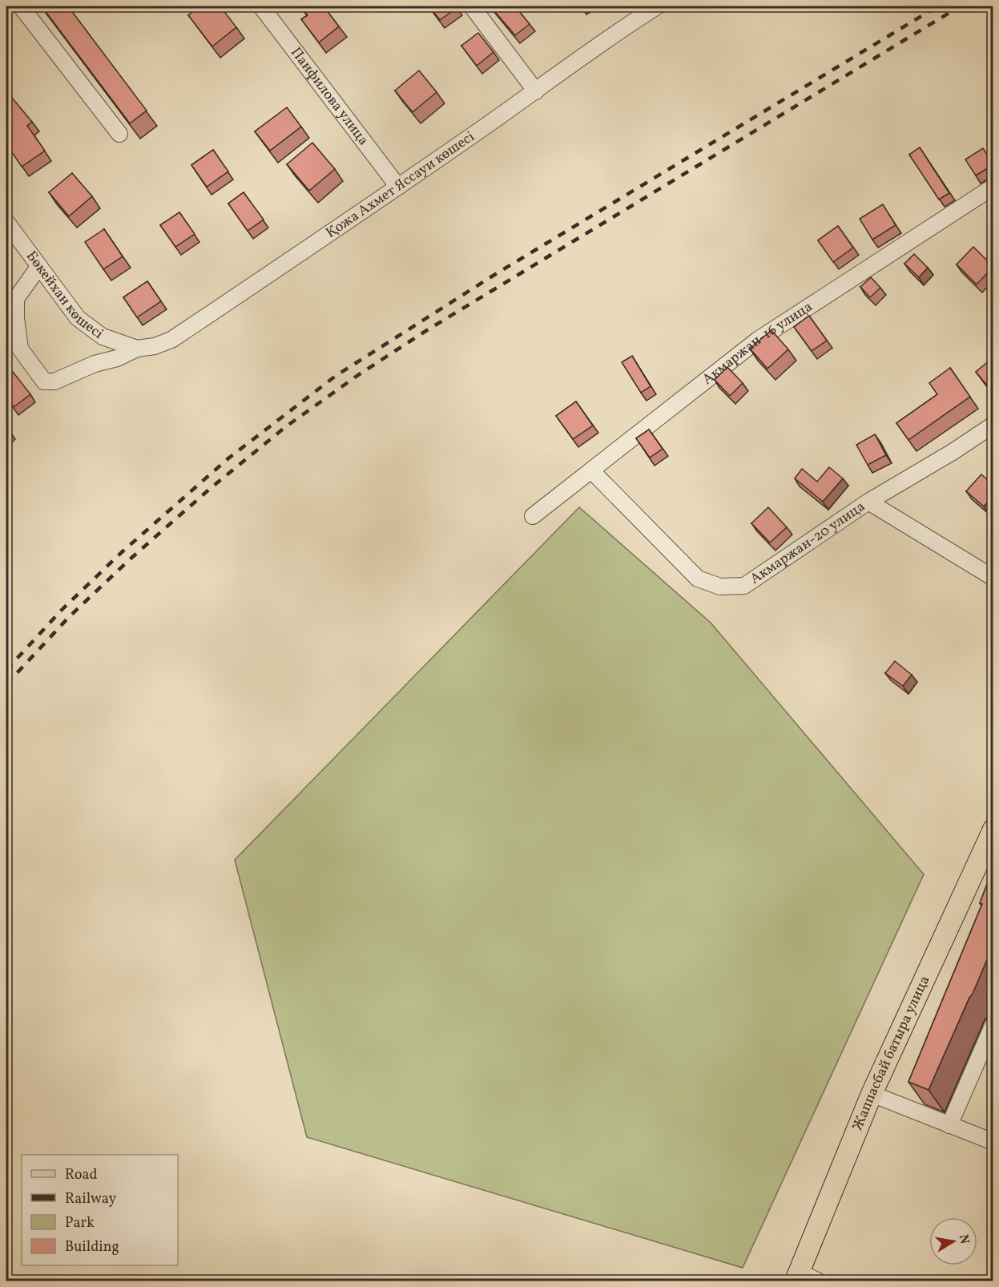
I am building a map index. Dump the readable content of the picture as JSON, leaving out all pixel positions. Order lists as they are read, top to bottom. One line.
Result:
{"streets":{"main road":["Жаппасбай батыра улица"],"street":["Панфилова улица","Қожа Ахмет Яссауи көшесі","Бөкейхан көшесі","Акмаржан-16 улица","Акмаржан-20 улица"]},"crossings":[["Панфилова улица","Қожа Ахмет Яссауи көшесі"],["Қожа Ахмет Яссауи көшесі","Бөкейхан көшесі"],["Акмаржан-16 улица","Акмаржан-20 улица"]],"legend":["Road","Railway","Park","Building"],"north":"right"}
